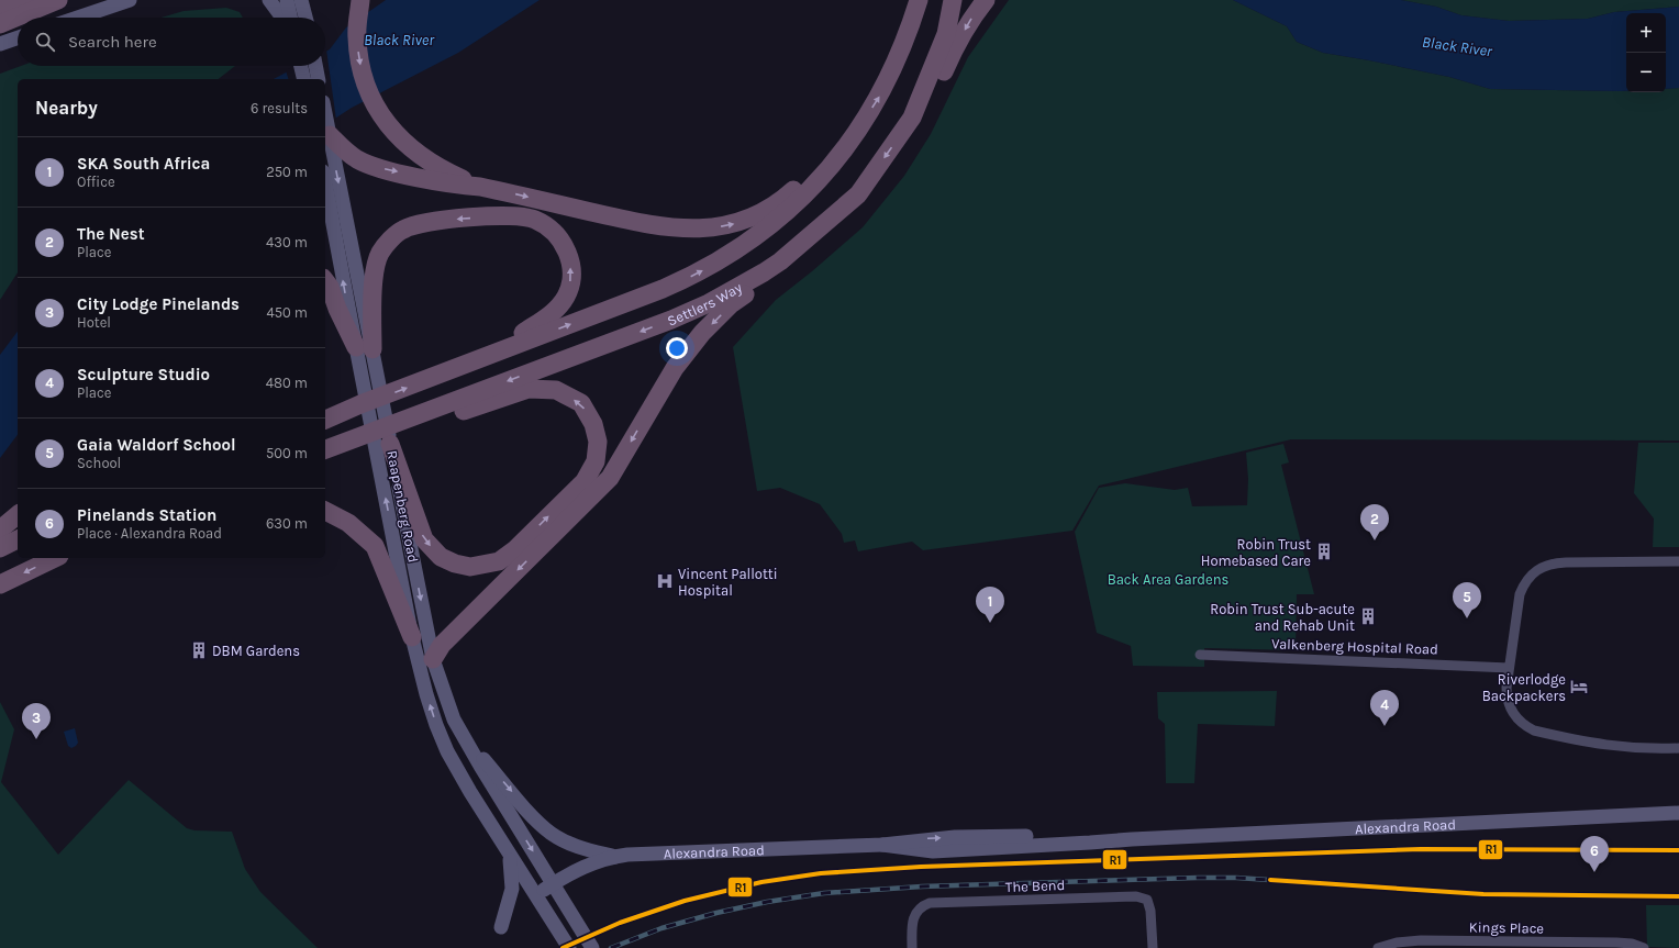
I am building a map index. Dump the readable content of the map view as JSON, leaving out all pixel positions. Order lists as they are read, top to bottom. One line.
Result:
{"streets":{"highway":["Settlers Way"],"main road":["Raapenberg Road","Alexandra Road"],"street":["Valkenberg Hospital Road","The Bend","Kings Place"]},"crossings":[["Raapenberg Road","Alexandra Road"]],"water":["Black River"],"parks":["Back Area Gardens"],"places":{"building":["Robin Trust Homebased Care","Robin Trust Sub-acute and Rehab Unit","DBM Gardens"],"hospital":["Vincent Pallotti Hospital"],"hotel":["Riverlodge Backpackers"]},"lines":["transit line R1"],"page":{"map_buttons":["+","−"],"search":"Search here","heading":["Nearby","6 results"],"list":[{"mark":"1","name":"SKA South Africa","note":"Office","value":"250 m"},{"mark":"2","name":"The Nest","note":"Place","value":"430 m"},{"mark":"3","name":"City Lodge Pinelands","note":"Hotel","value":"450 m"},{"mark":"4","name":"Sculpture Studio","note":"Place","value":"480 m"},{"mark":"5","name":"Gaia Waldorf School","note":"School","value":"500 m"},{"mark":"6","name":"Pinelands Station","note":"Place · Alexandra Road","value":"630 m"}],"pins":["2","5","1","4","3","6"]}}
